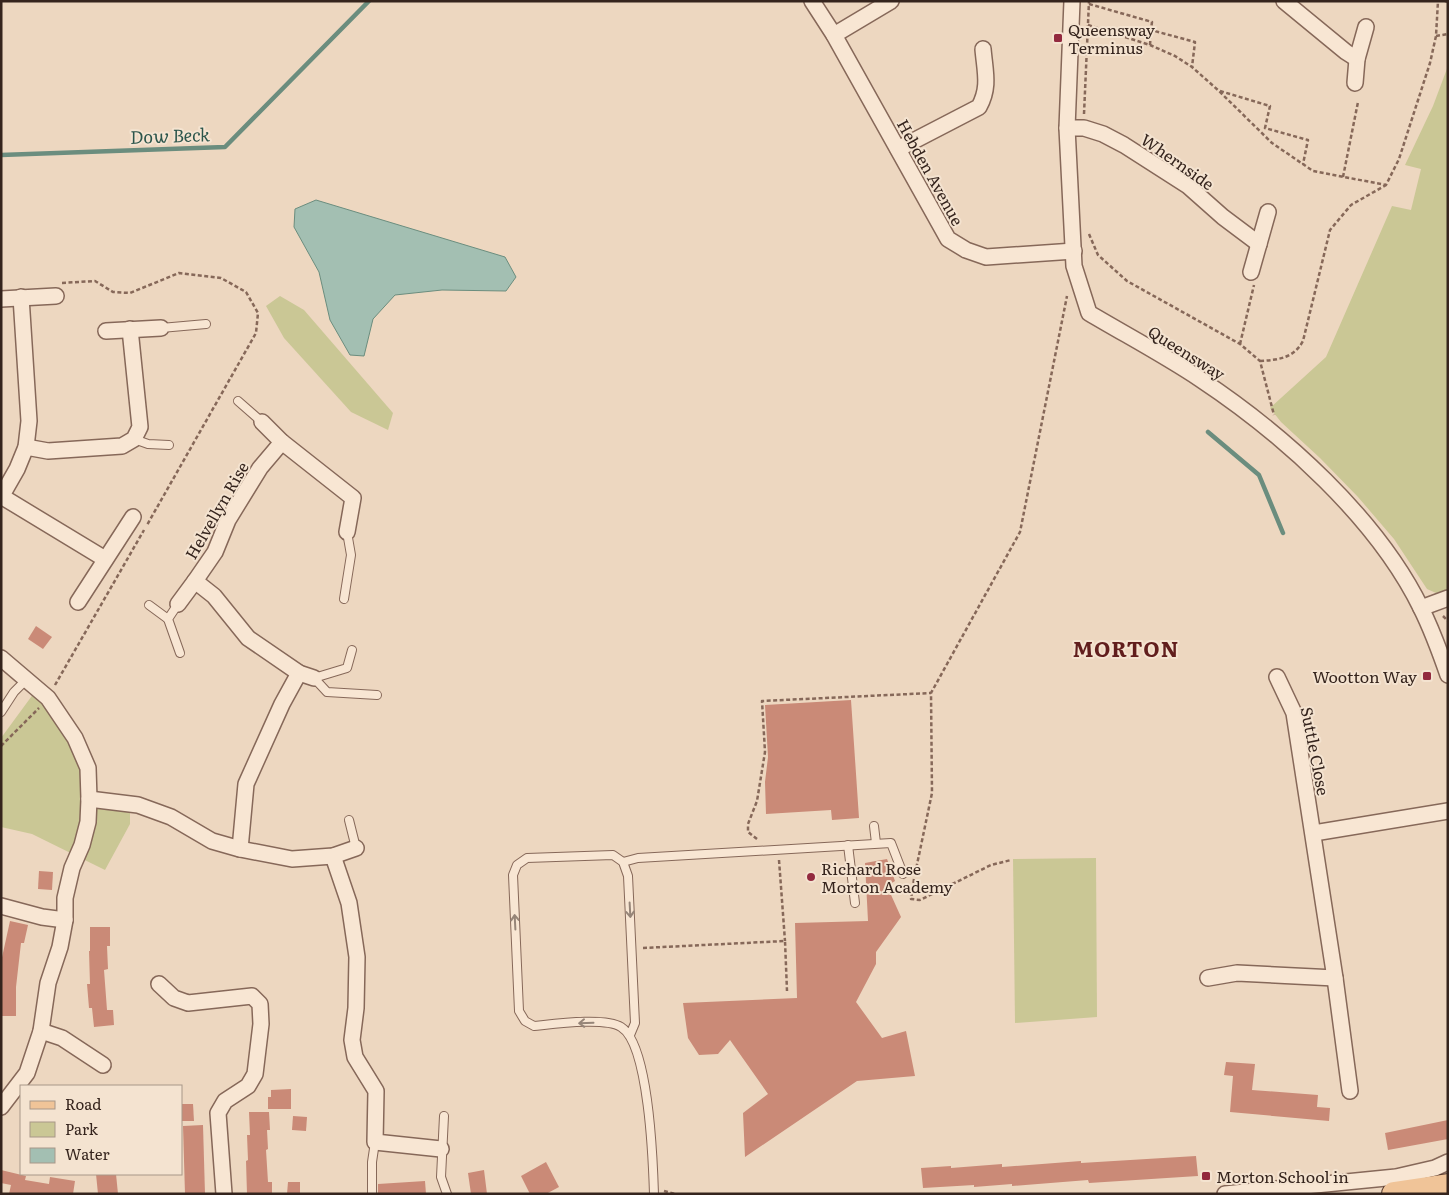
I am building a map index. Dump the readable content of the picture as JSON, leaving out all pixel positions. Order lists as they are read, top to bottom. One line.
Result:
{"streets":{"street":["Whernside","Hebden Avenue","Queensway","Helvellyn Rise","Suttle Close"]},"crossings":[["Whernside","Queensway"],["Hebden Avenue","Queensway"]],"districts":["MORTON"],"water":["Dow Beck"],"places":{"transit":["Queensway Terminus","Wootton Way","Morton School in"],"other":["Richard Rose Morton Academy"]},"legend":["Road","Park","Water"]}
